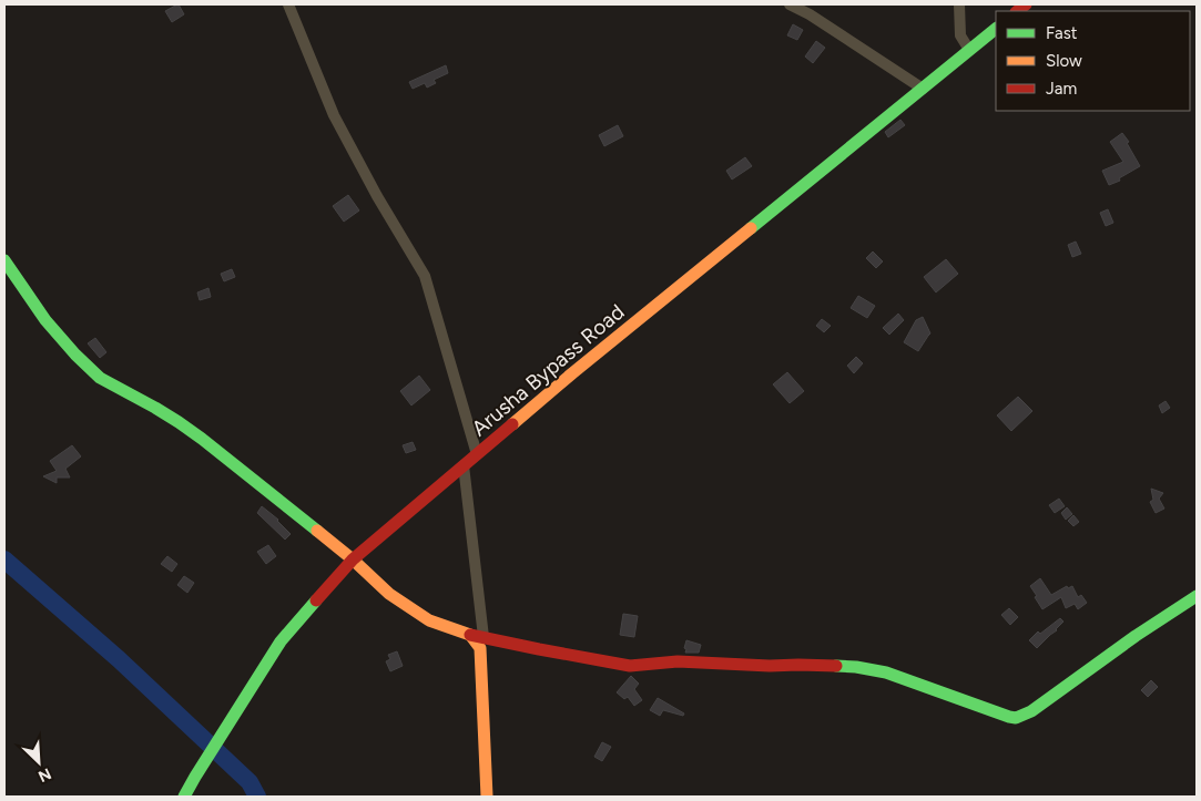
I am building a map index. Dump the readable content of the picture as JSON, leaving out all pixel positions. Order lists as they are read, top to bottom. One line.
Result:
{"streets":{"street":["Arusha Bypass Road"]},"legend":["Fast","Slow","Jam"],"north":"bottom right"}
